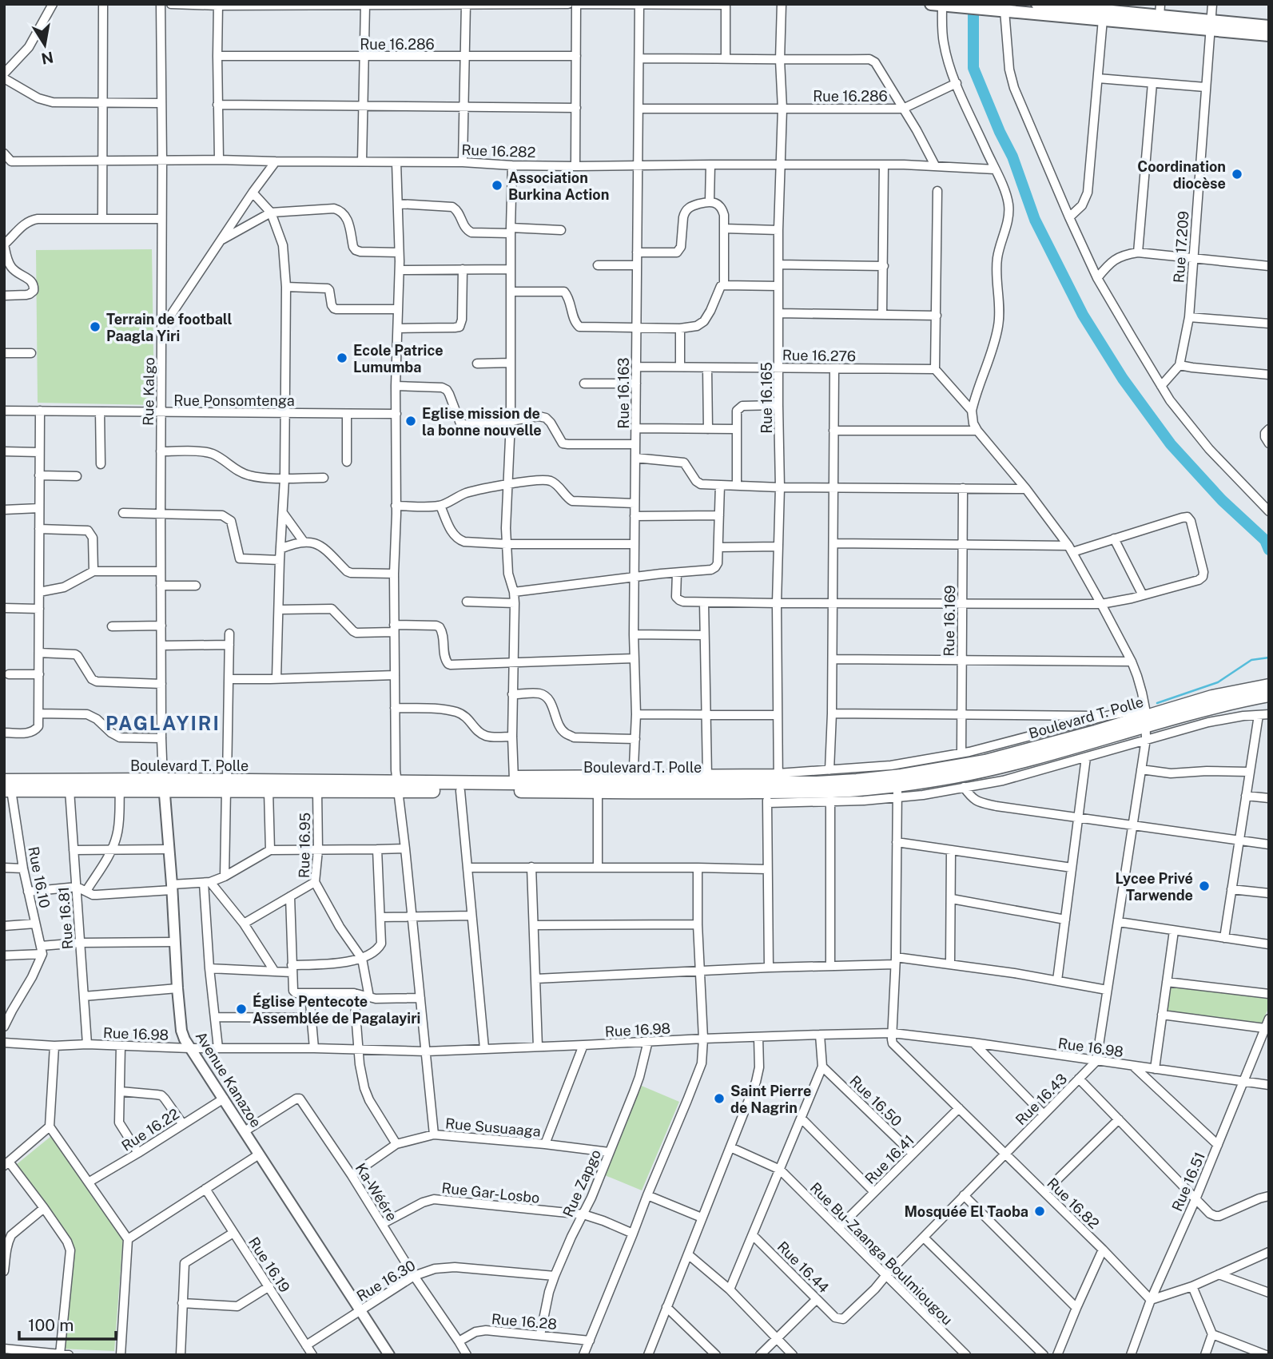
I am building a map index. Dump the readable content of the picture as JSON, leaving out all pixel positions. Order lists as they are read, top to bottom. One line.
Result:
{"streets":{"highway":["Boulevard T. Polle"],"street":["Rue 16.286","Rue 16.282","Rue 17.209","Rue 16.276","Rue Kalgo","Rue 16.163","Rue 16.165","Rue Ponsomtenga","Rue 16.169","Rue 16.95","Rue 16.10","Rue 16.81","Rue 16.98","Avenue Kanazoe","Rue 16.43","Rue 16.50","Rue Susuaaga","Rue 16.22","Rue 16.41","Rue 16.51","Rue Zapgo","Ka-Wéére","Rue Gar-Losbo","Rue 16.82","Rue Bu-Zaanga Boulmiougou","Rue 16.19","Rue 16.44","Rue 16.30","Rue 16.28"]},"crossings":[["Rue 16.286","Rue 16.163"],["Rue 16.286","Rue 16.165"],["Rue 16.282","Rue Kalgo"],["Rue 16.282","Rue 16.163"],["Rue 16.282","Rue 16.165"],["Rue 16.276","Rue 16.163"],["Rue 16.276","Rue 16.165"],["Rue Kalgo","Rue Ponsomtenga"],["Rue Kalgo","Boulevard T. Polle"],["Rue Kalgo","Avenue Kanazoe"],["Rue 16.163","Boulevard T. Polle"],["Rue 16.165","Boulevard T. Polle"],["Boulevard T. Polle","Rue 16.95"],["Boulevard T. Polle","Rue 16.10"],["Boulevard T. Polle","Rue 16.81"],["Boulevard T. Polle","Avenue Kanazoe"],["Rue 16.81","Rue 16.98"],["Rue 16.98","Avenue Kanazoe"],["Rue 16.98","Rue 16.43"],["Rue 16.98","Rue 16.51"],["Rue 16.98","Rue Zapgo"],["Rue 16.98","Rue 16.82"],["Avenue Kanazoe","Rue 16.22"],["Avenue Kanazoe","Ka-Wéére"],["Avenue Kanazoe","Rue 16.30"],["Rue 16.43","Rue 16.82"],["Rue 16.43","Rue Bu-Zaanga Boulmiougou"],["Rue 16.43","Rue 16.44"],["Rue 16.50","Rue 16.41"],["Rue Susuaaga","Rue Zapgo"],["Rue Susuaaga","Ka-Wéére"],["Rue 16.41","Rue 16.82"],["Rue 16.41","Rue Bu-Zaanga Boulmiougou"],["Rue 16.51","Rue 16.82"],["Rue Zapgo","Rue Gar-Losbo"],["Rue Zapgo","Rue 16.30"],["Rue Zapgo","Rue 16.28"],["Ka-Wéére","Rue Gar-Losbo"],["Ka-Wéére","Rue 16.30"],["Ka-Wéére","Rue 16.28"],["Rue 16.19","Rue 16.30"]],"districts":["PAGLAYIRI"],"places":["Coordination diocèse","Association Burkina Action","Terrain de football Paagla Yiri","Ecole Patrice Lumumba","Eglise mission de la bonne nouvelle","Lycee Privé Tarwende","Église Pentecote Assemblée de Pagalayiri","Saint Pierre de Nagrin","Mosquée El Taoba"],"scale_bar":"100 m","north":"bottom"}
